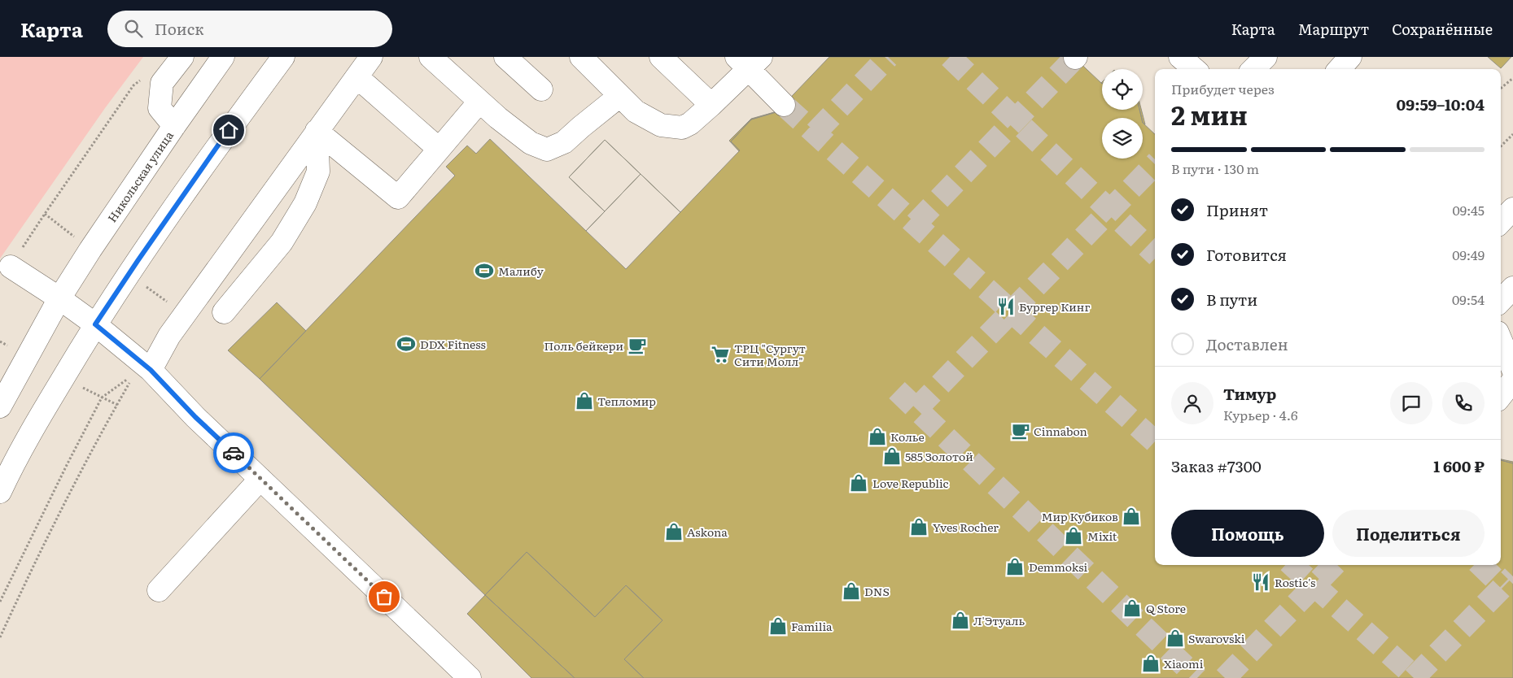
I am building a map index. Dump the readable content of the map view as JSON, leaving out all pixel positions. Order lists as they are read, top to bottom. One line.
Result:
{"streets":{"street":["Никольская улица"]},"places":{"sports":["Малибу","DDX Fitness"],"restaurant":["Бургер Кинг","Rostic's"],"cafe":["Поль бейкери","Cinnabon"],"supermarket":["ТРЦ \"Сургут Сити Молл\""],"shop":["Тепломир","Колье","585 Золотой","Love Republic","Мир Кубиков","Yves Rocher","Askona","Mixit","Demmoksi","DNS","Q Store","Л'Этуаль","Familia","Swarovski","Xiaomi"]},"page":{"header":"Карта","search":"Поиск","nav":["Карта","Маршрут","Сохранённые"],"heading":["2 мин","Прибудет через","09:59–10:04"],"panel":["Тимур","Курьер · 4.6","Заказ #7300","1 600 ₽"],"bar":"В пути · 130 m","list":[["Принят","09:45"],["Готовится","09:49"],["В пути","09:54"],"Доставлен"],"buttons":["Помощь","Поделиться"]}}
